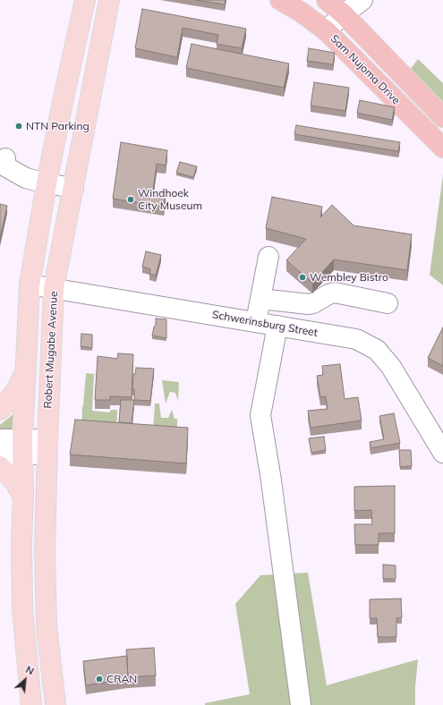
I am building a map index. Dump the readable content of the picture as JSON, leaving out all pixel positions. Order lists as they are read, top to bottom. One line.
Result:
{"streets":{"highway":["Sam Nujoma Drive"],"main road":["Robert Mugabe Avenue"],"street":["Schwerinsburg Street"]},"crossings":[["Schwerinsburg Street","Robert Mugabe Avenue"]],"places":["NTN Parking","Windhoek City Museum","Wembley Bistro","CRAN"],"north":"top right"}
